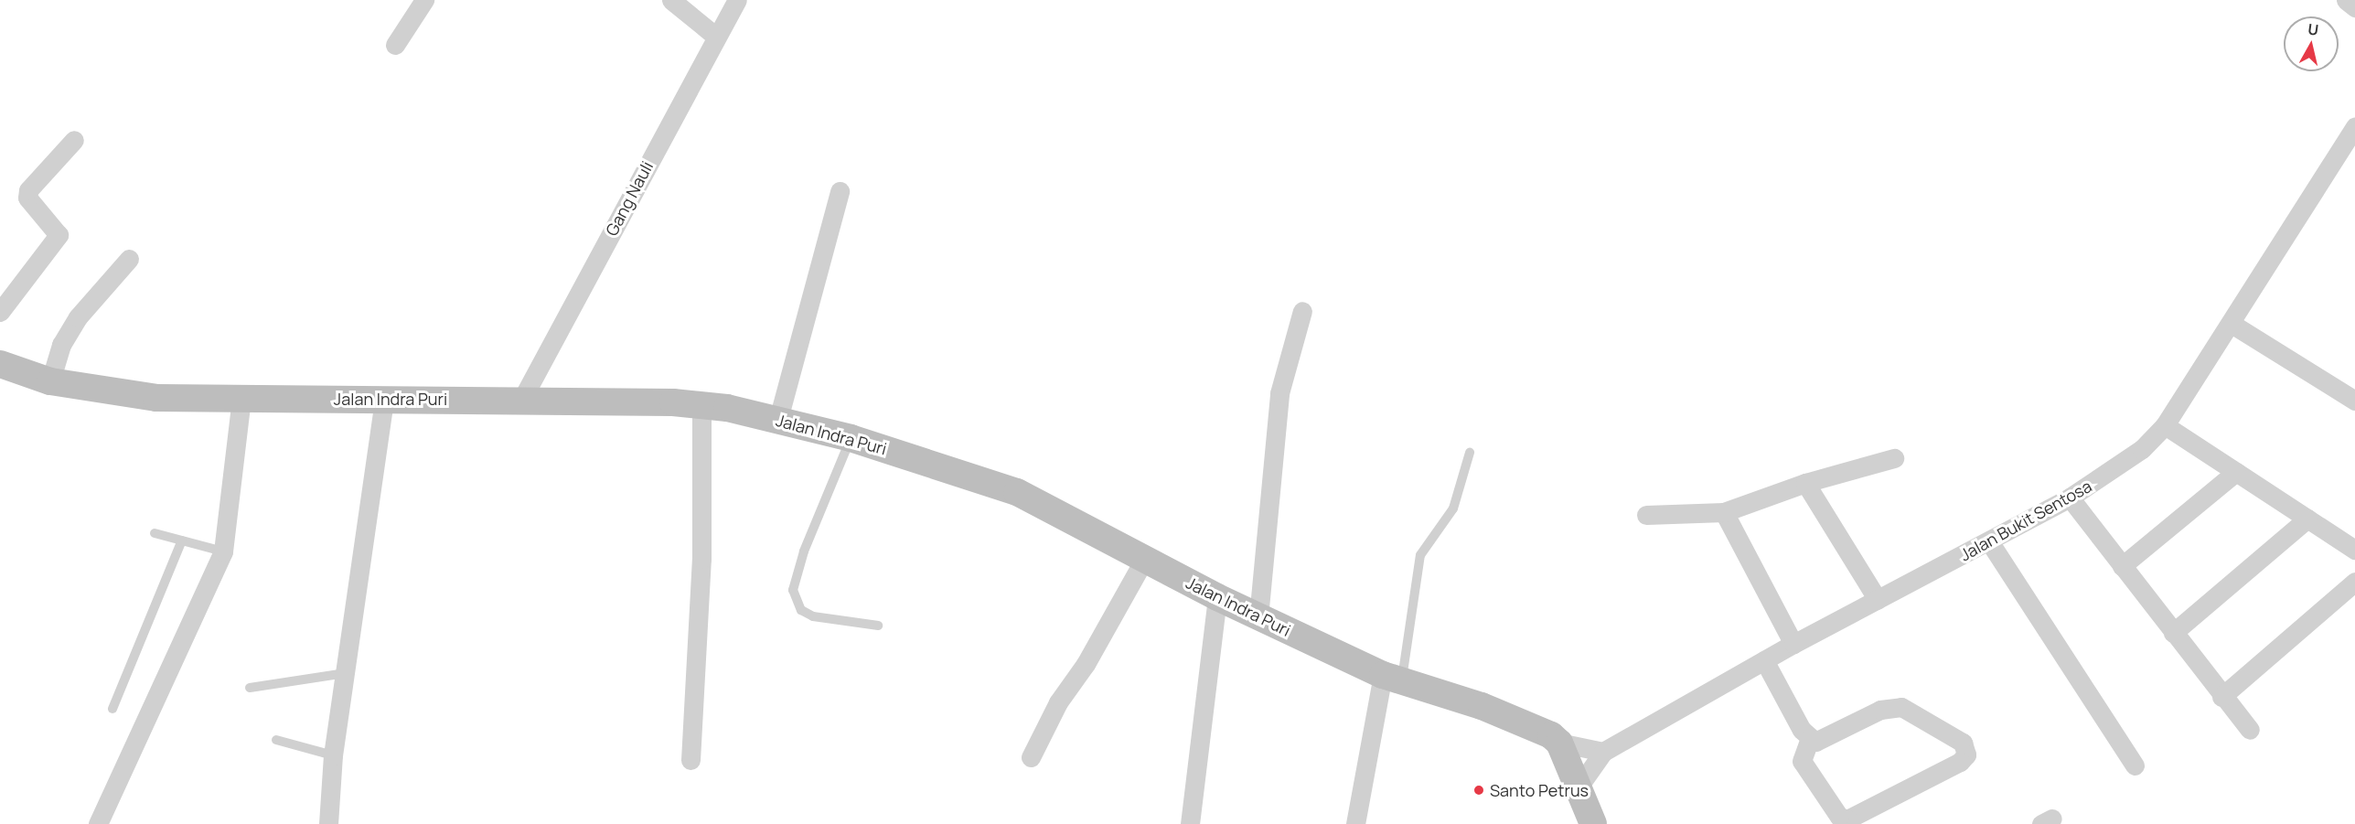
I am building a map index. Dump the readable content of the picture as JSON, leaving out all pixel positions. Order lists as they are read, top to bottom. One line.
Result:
{"streets":{"street":["Gang Nauli","Jalan Indra Puri","Jalan Bukit Sentosa"]},"crossings":[["Gang Nauli","Jalan Indra Puri"],["Jalan Indra Puri","Jalan Bukit Sentosa"]],"places":["Santo Petrus"],"north":"top"}
